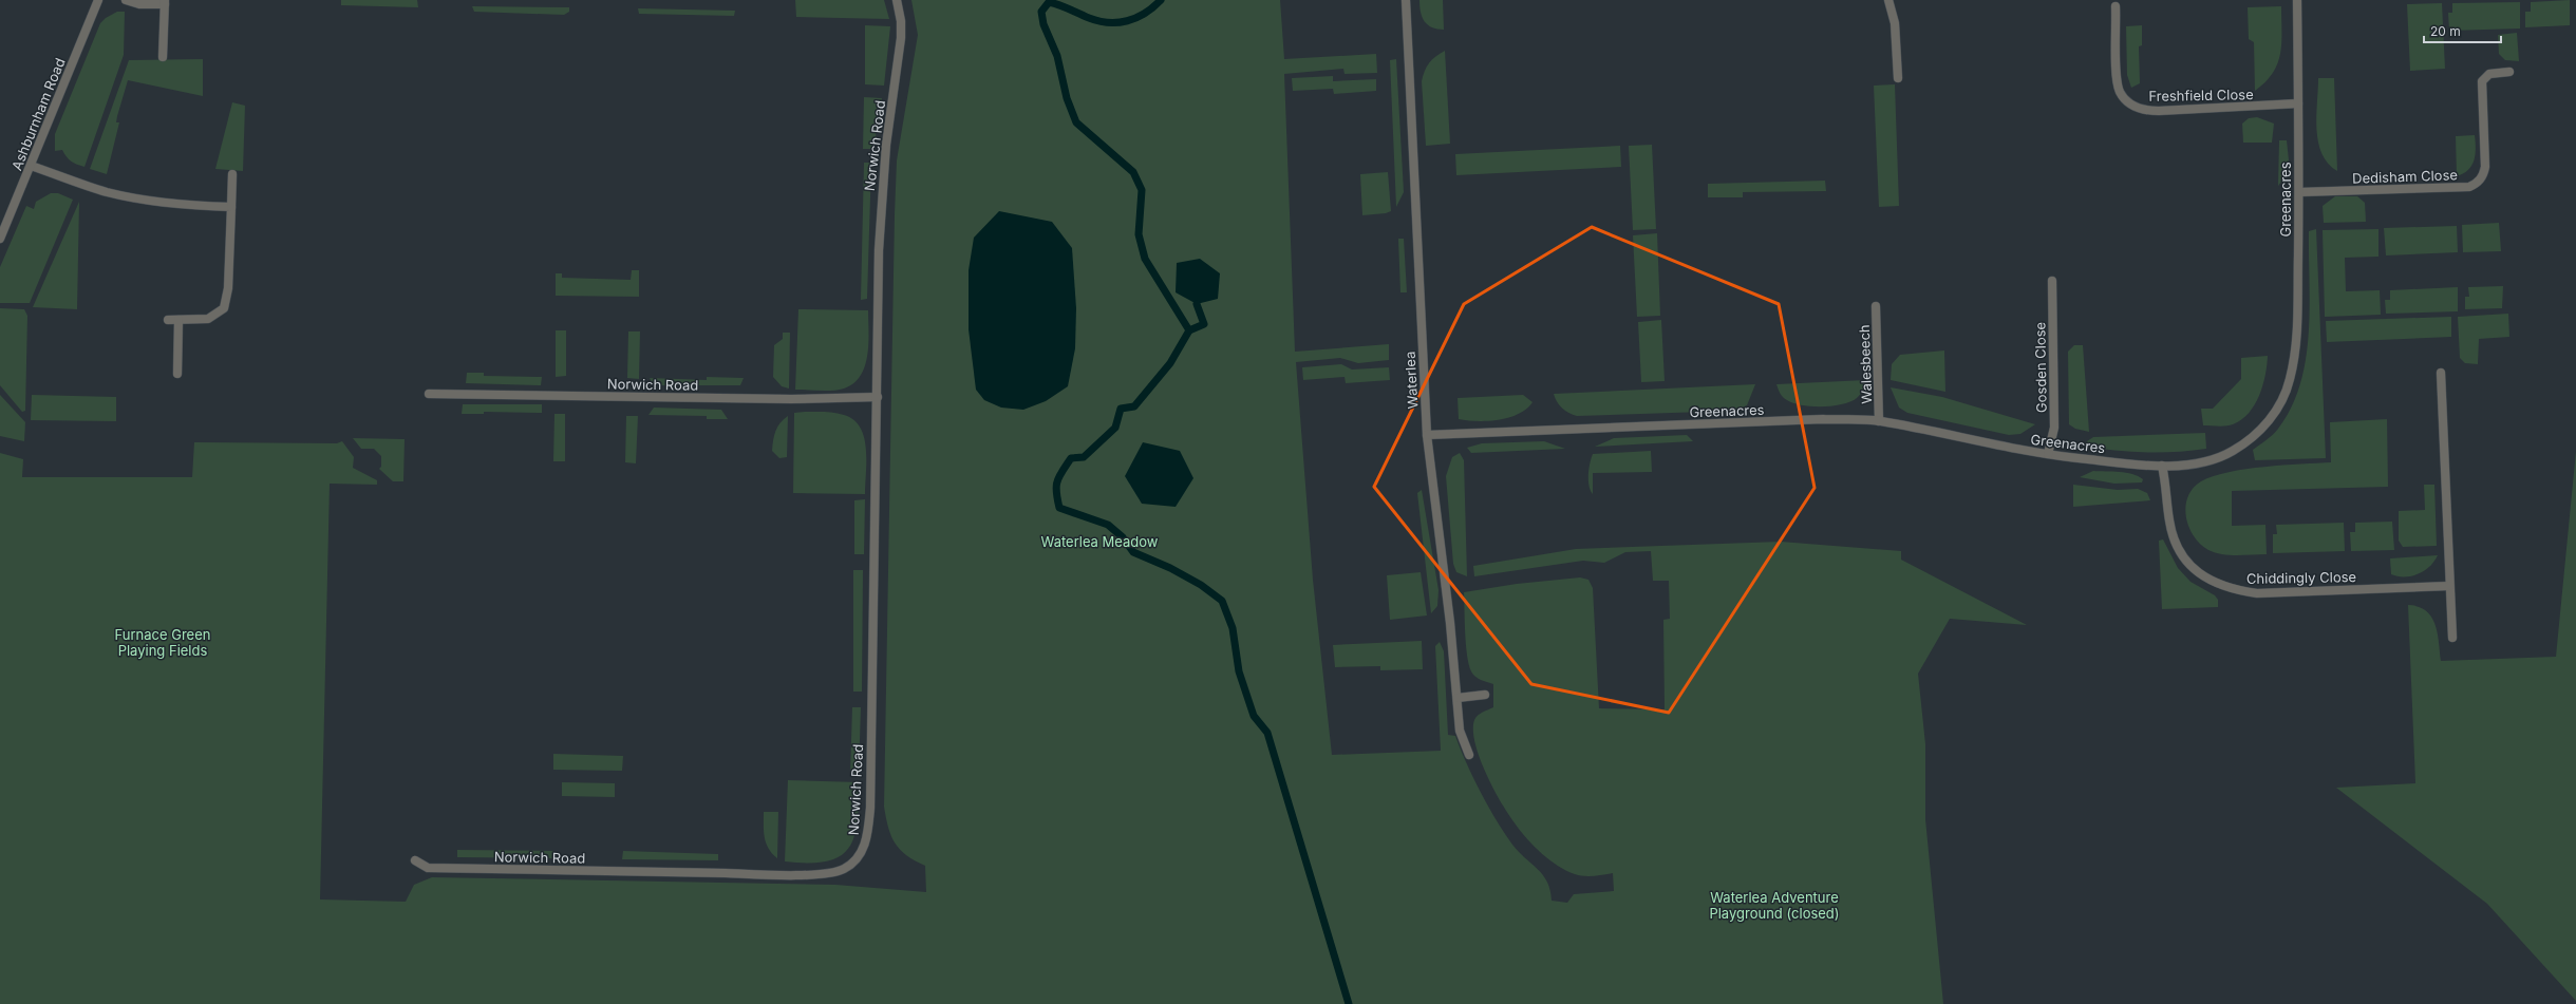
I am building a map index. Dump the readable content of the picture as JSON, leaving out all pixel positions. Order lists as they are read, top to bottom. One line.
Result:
{"streets":{"street":["Freshfield Close","Ashburnham Road","Norwich Road","Dedisham Close","Greenacres","Walesbeech","Gosden Close","Waterlea","Chiddingly Close"]},"crossings":[["Freshfield Close","Greenacres"],["Dedisham Close","Greenacres"],["Greenacres","Walesbeech"],["Greenacres","Gosden Close"],["Greenacres","Waterlea"],["Greenacres","Chiddingly Close"]],"parks":["Waterlea Meadow","Furnace Green Playing Fields","Waterlea Adventure Playground (closed)"],"scale_bar":"20 m"}
